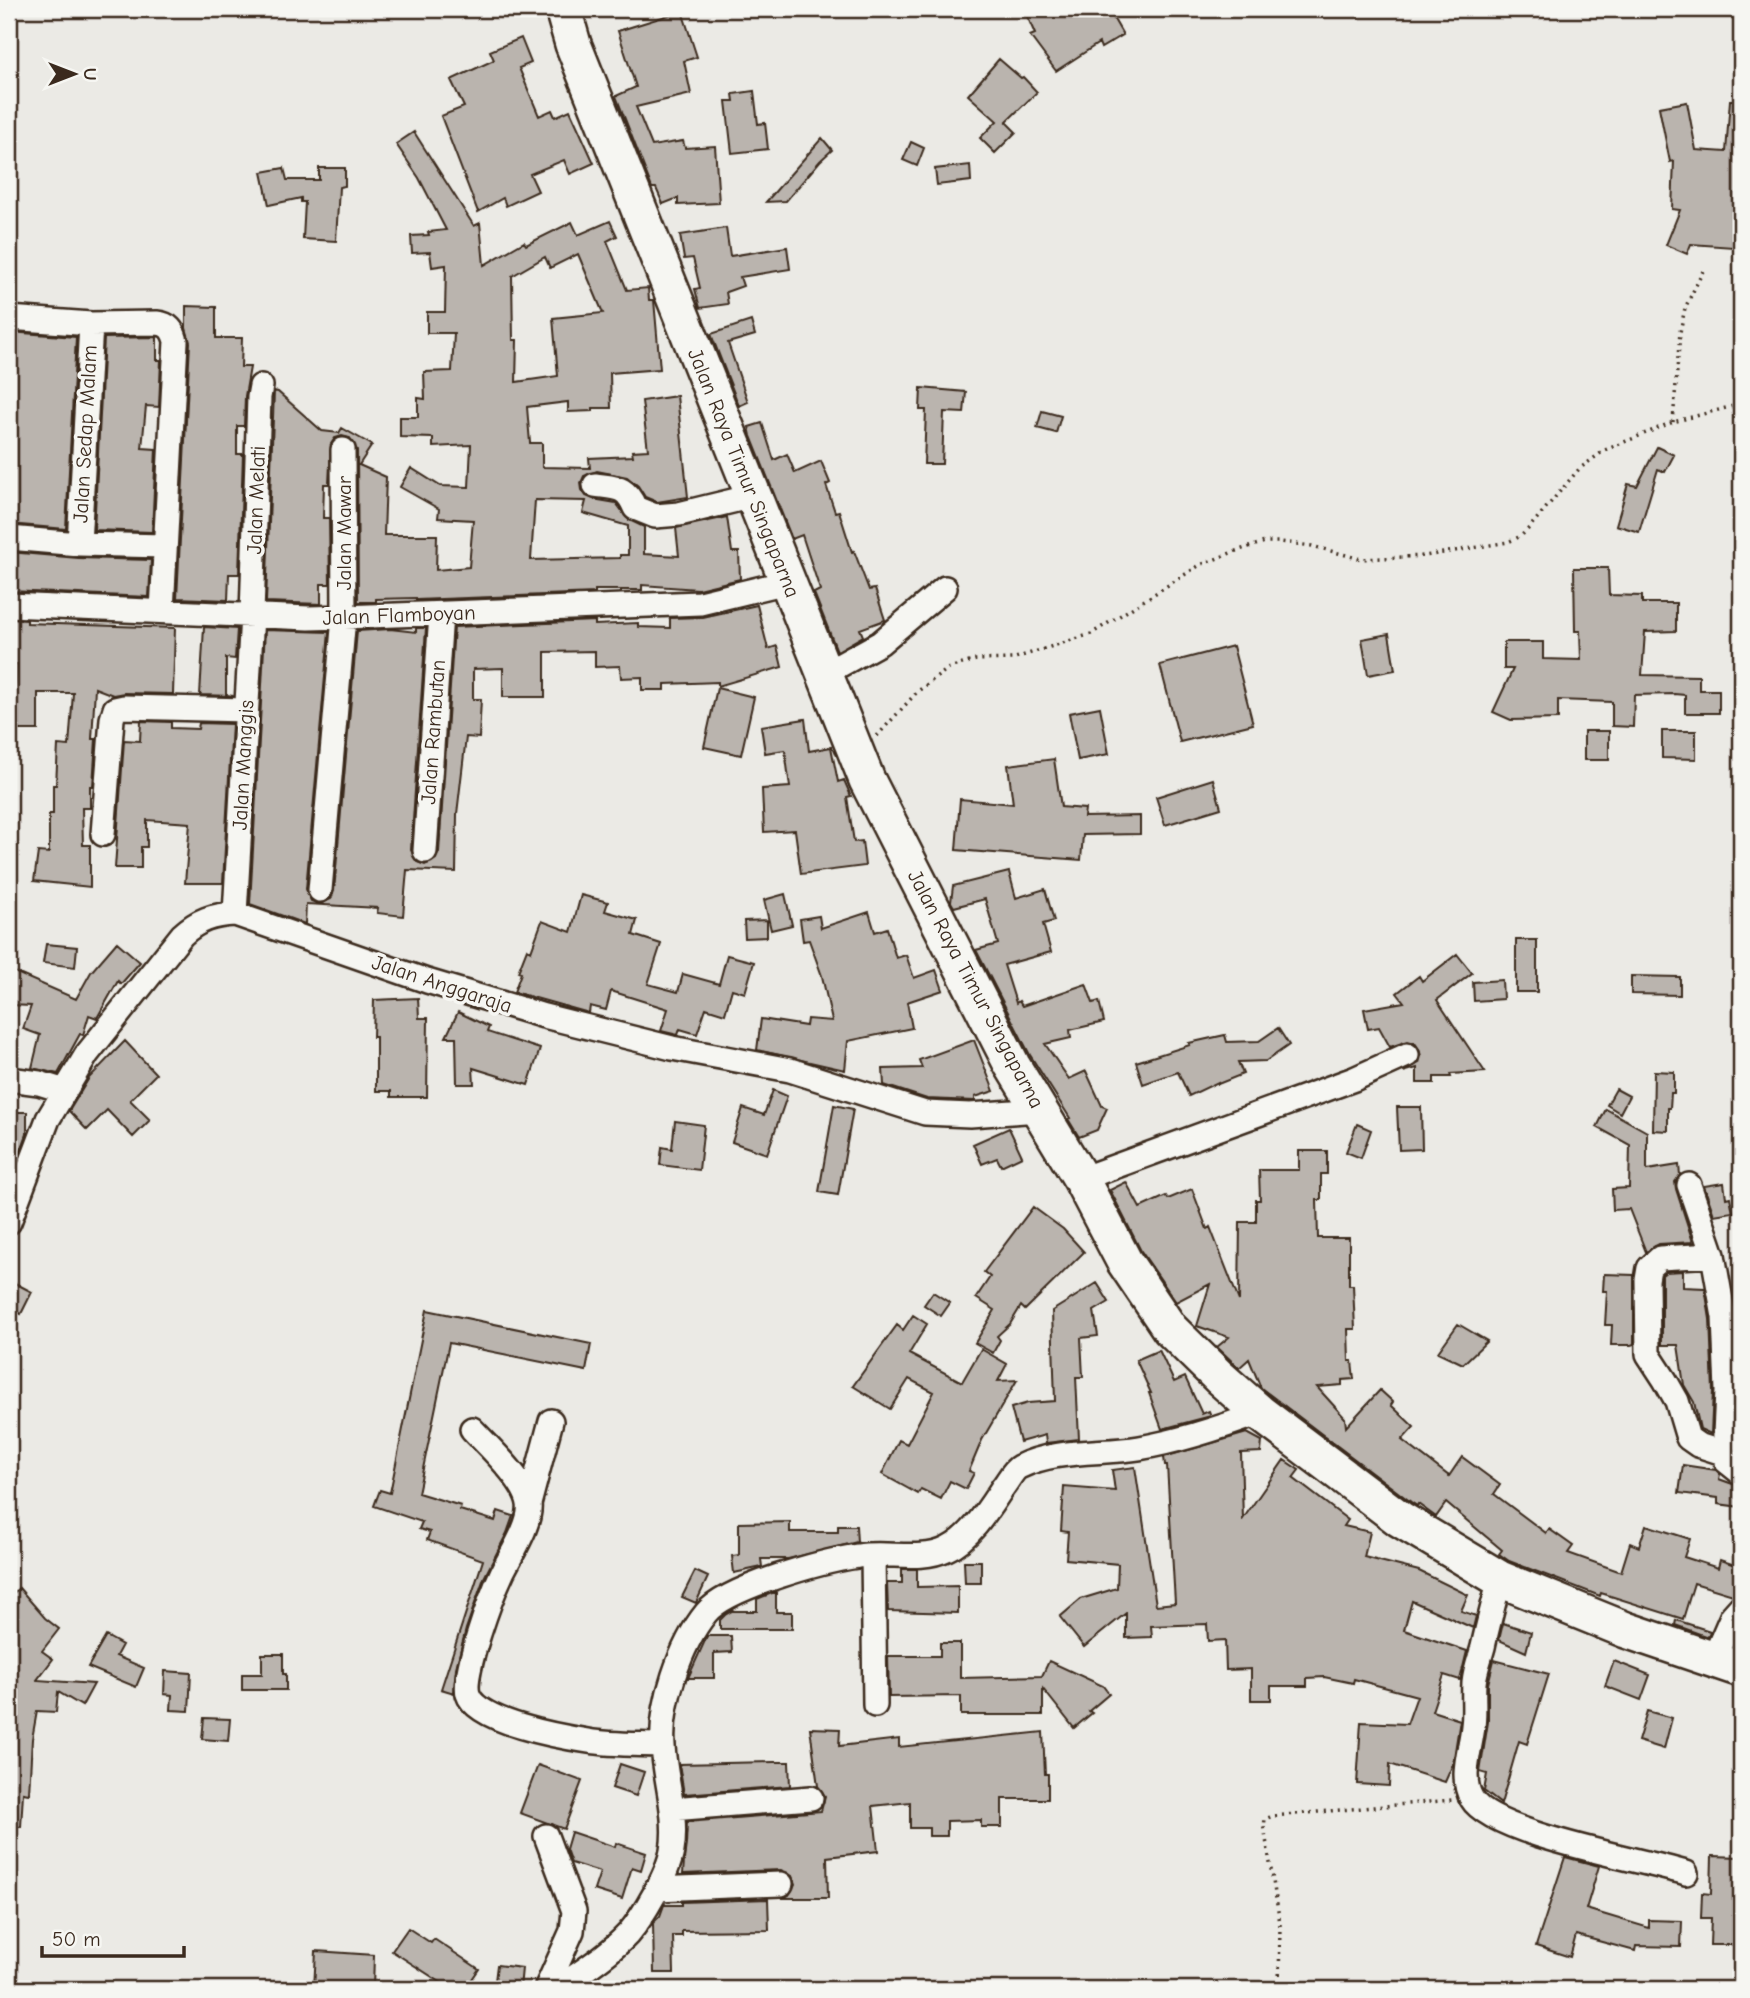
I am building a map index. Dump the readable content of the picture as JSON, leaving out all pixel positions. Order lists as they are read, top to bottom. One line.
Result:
{"streets":{"main road":["Jalan Raya Timur Singaparna"],"street":["Jalan Sedap Malam","Jalan Melati","Jalan Mawar","Jalan Flamboyan","Jalan Rambutan","Jalan Manggis","Jalan Anggaraja"]},"crossings":[["Jalan Raya Timur Singaparna","Jalan Flamboyan"],["Jalan Raya Timur Singaparna","Jalan Anggaraja"],["Jalan Melati","Jalan Flamboyan"],["Jalan Melati","Jalan Manggis"],["Jalan Mawar","Jalan Flamboyan"],["Jalan Flamboyan","Jalan Rambutan"],["Jalan Flamboyan","Jalan Manggis"],["Jalan Manggis","Jalan Anggaraja"]],"scale_bar":"50 m","north":"right"}
